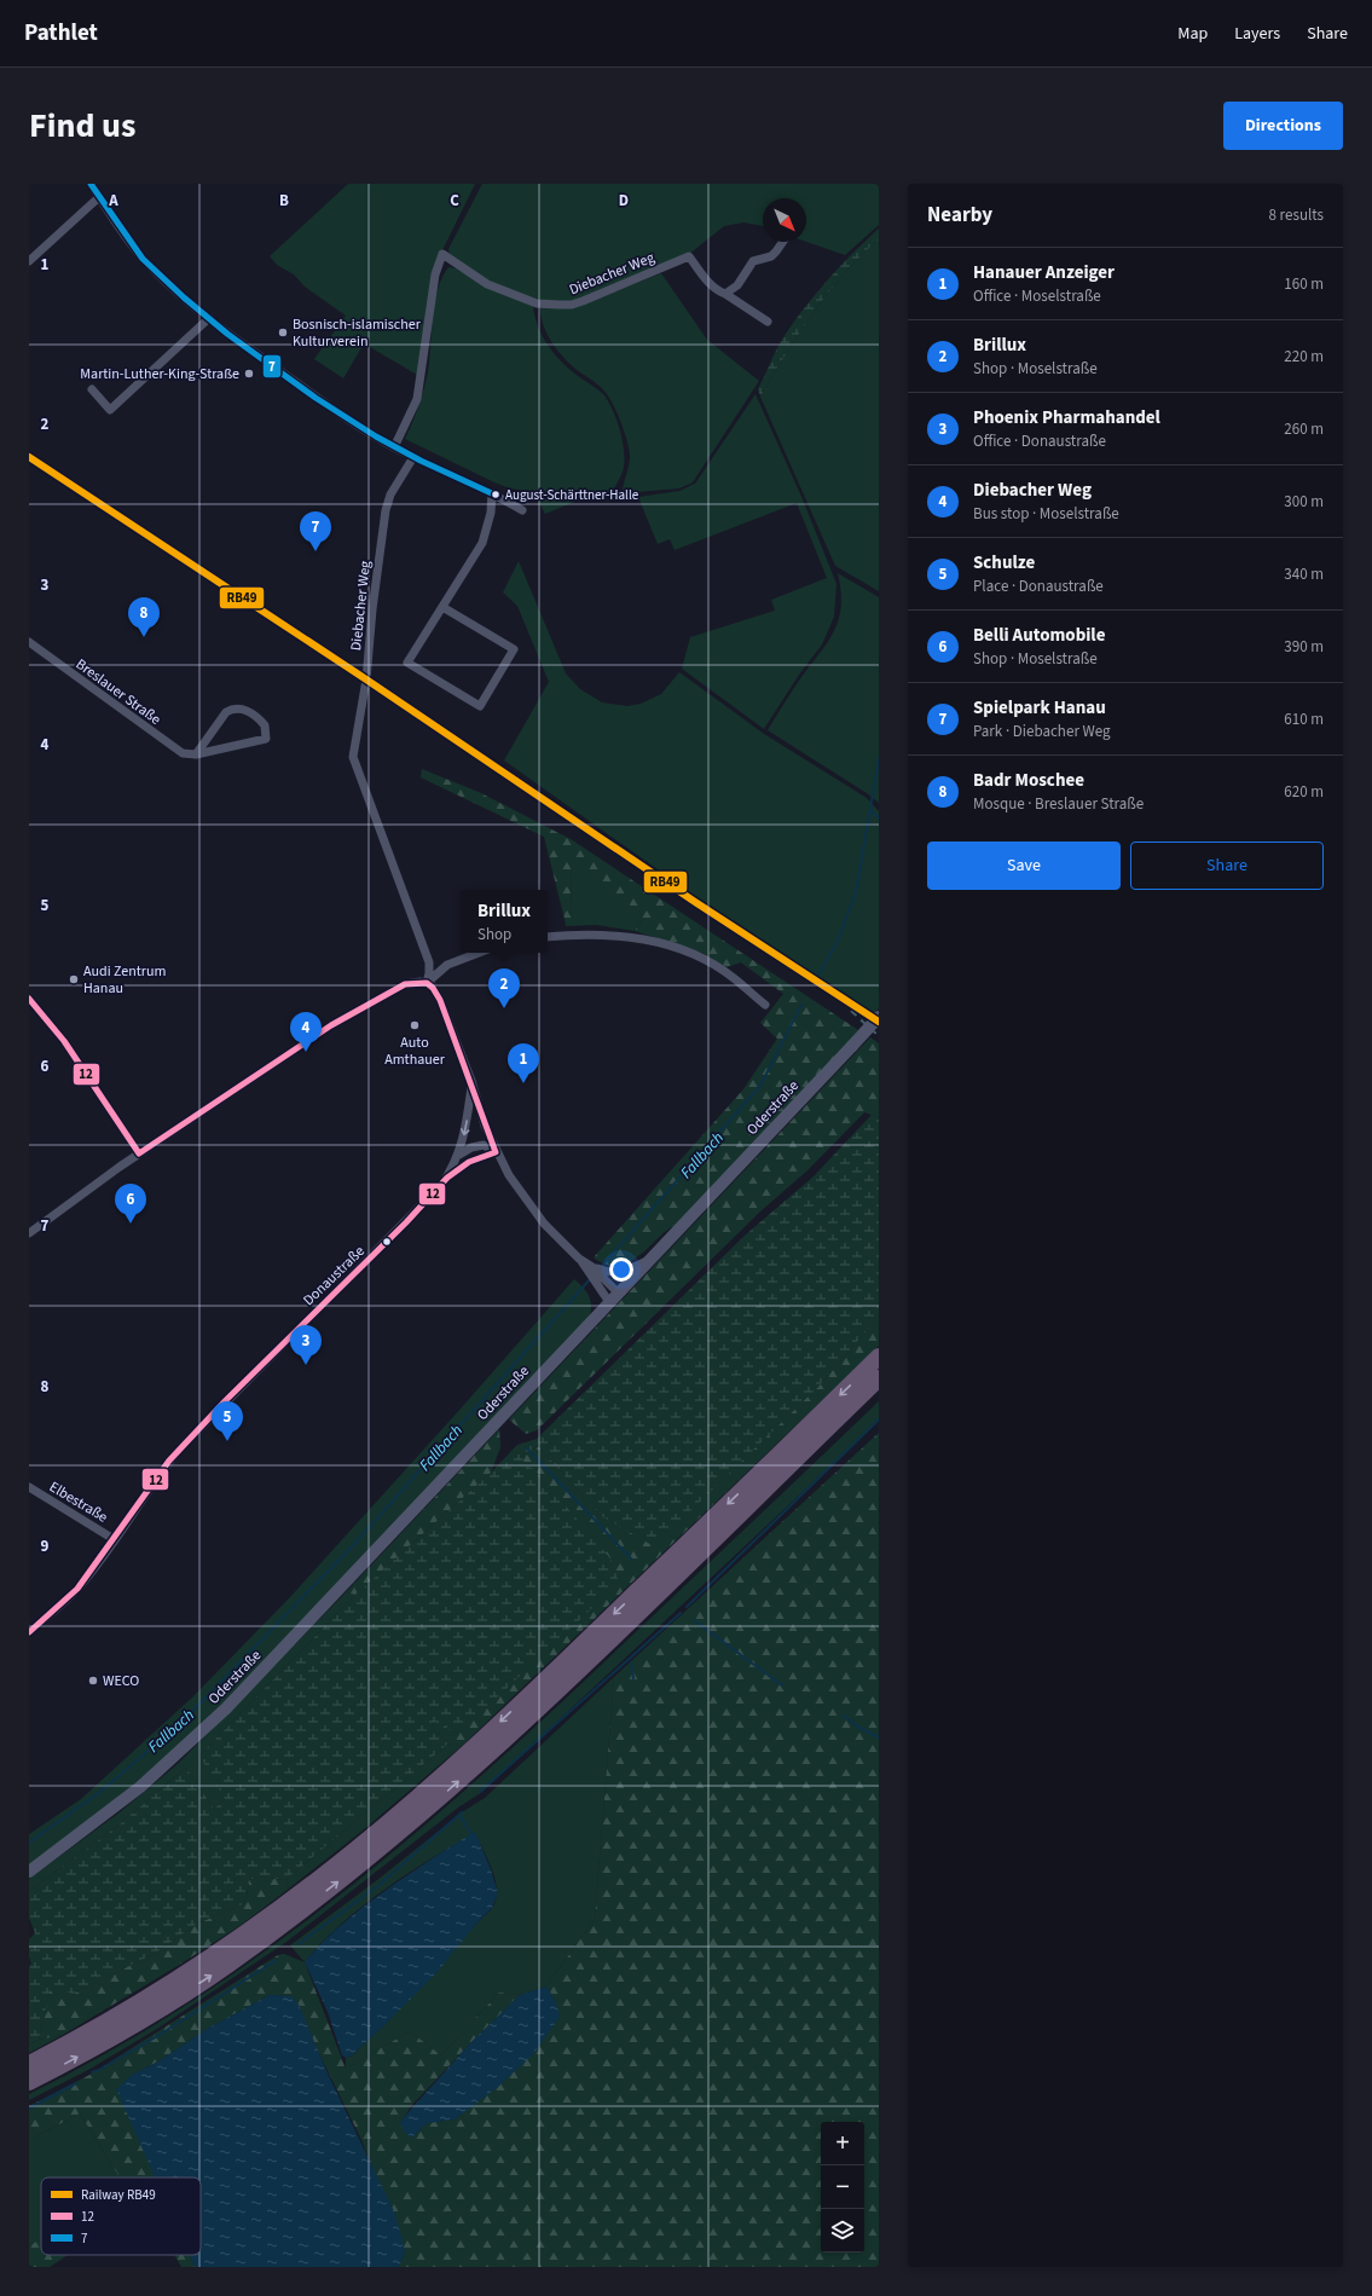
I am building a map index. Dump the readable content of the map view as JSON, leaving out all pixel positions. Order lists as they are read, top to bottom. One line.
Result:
{"streets":{"street":["Diebacher Weg","Breslauer Straße","Oderstraße","Donaustraße","Elbestraße"]},"crossings":[["Donaustraße","Elbestraße"]],"water":["Fallbach"],"places":["Bosnisch-islamischer Kulturverein","Martin-Luther-King-Straße","August-Schärttner-Halle","Audi Zentrum Hanau","Auto Amthauer","WECO"],"lines":["transit line 7","rail line RB49","transit line 12"],"legend":["Railway RB49","12","7"],"north":"bottom right","page":{"header":"Pathlet","nav":["Map","Layers","Share"],"title":"Find us","buttons":["Directions",["Save","Share"]],"heading":["Nearby","8 results"],"list":[{"mark":"1","name":"Hanauer Anzeiger","note":"Office · Moselstraße","value":"160 m"},{"mark":"2","name":"Brillux","note":"Shop · Moselstraße","value":"220 m"},{"mark":"3","name":"Phoenix Pharmahandel","note":"Office · Donaustraße","value":"260 m"},{"mark":"4","name":"Diebacher Weg","note":"Bus stop · Moselstraße","value":"300 m"},{"mark":"5","name":"Schulze","note":"Place · Donaustraße","value":"340 m"},{"mark":"6","name":"Belli Automobile","note":"Shop · Moselstraße","value":"390 m"},{"mark":"7","name":"Spielpark Hanau","note":"Park · Diebacher Weg","value":"610 m"},{"mark":"8","name":"Badr Moschee","note":"Mosque · Breslauer Straße","value":"620 m"}],"pins":["7","8","2","4","1","6","3","5"],"popup":["Brillux","Shop"],"map_buttons":["+","−"]},"grid":{"columns":["A","B","C","D"],"rows":["1","2","3","4","5","6","7","8","9"]}}
